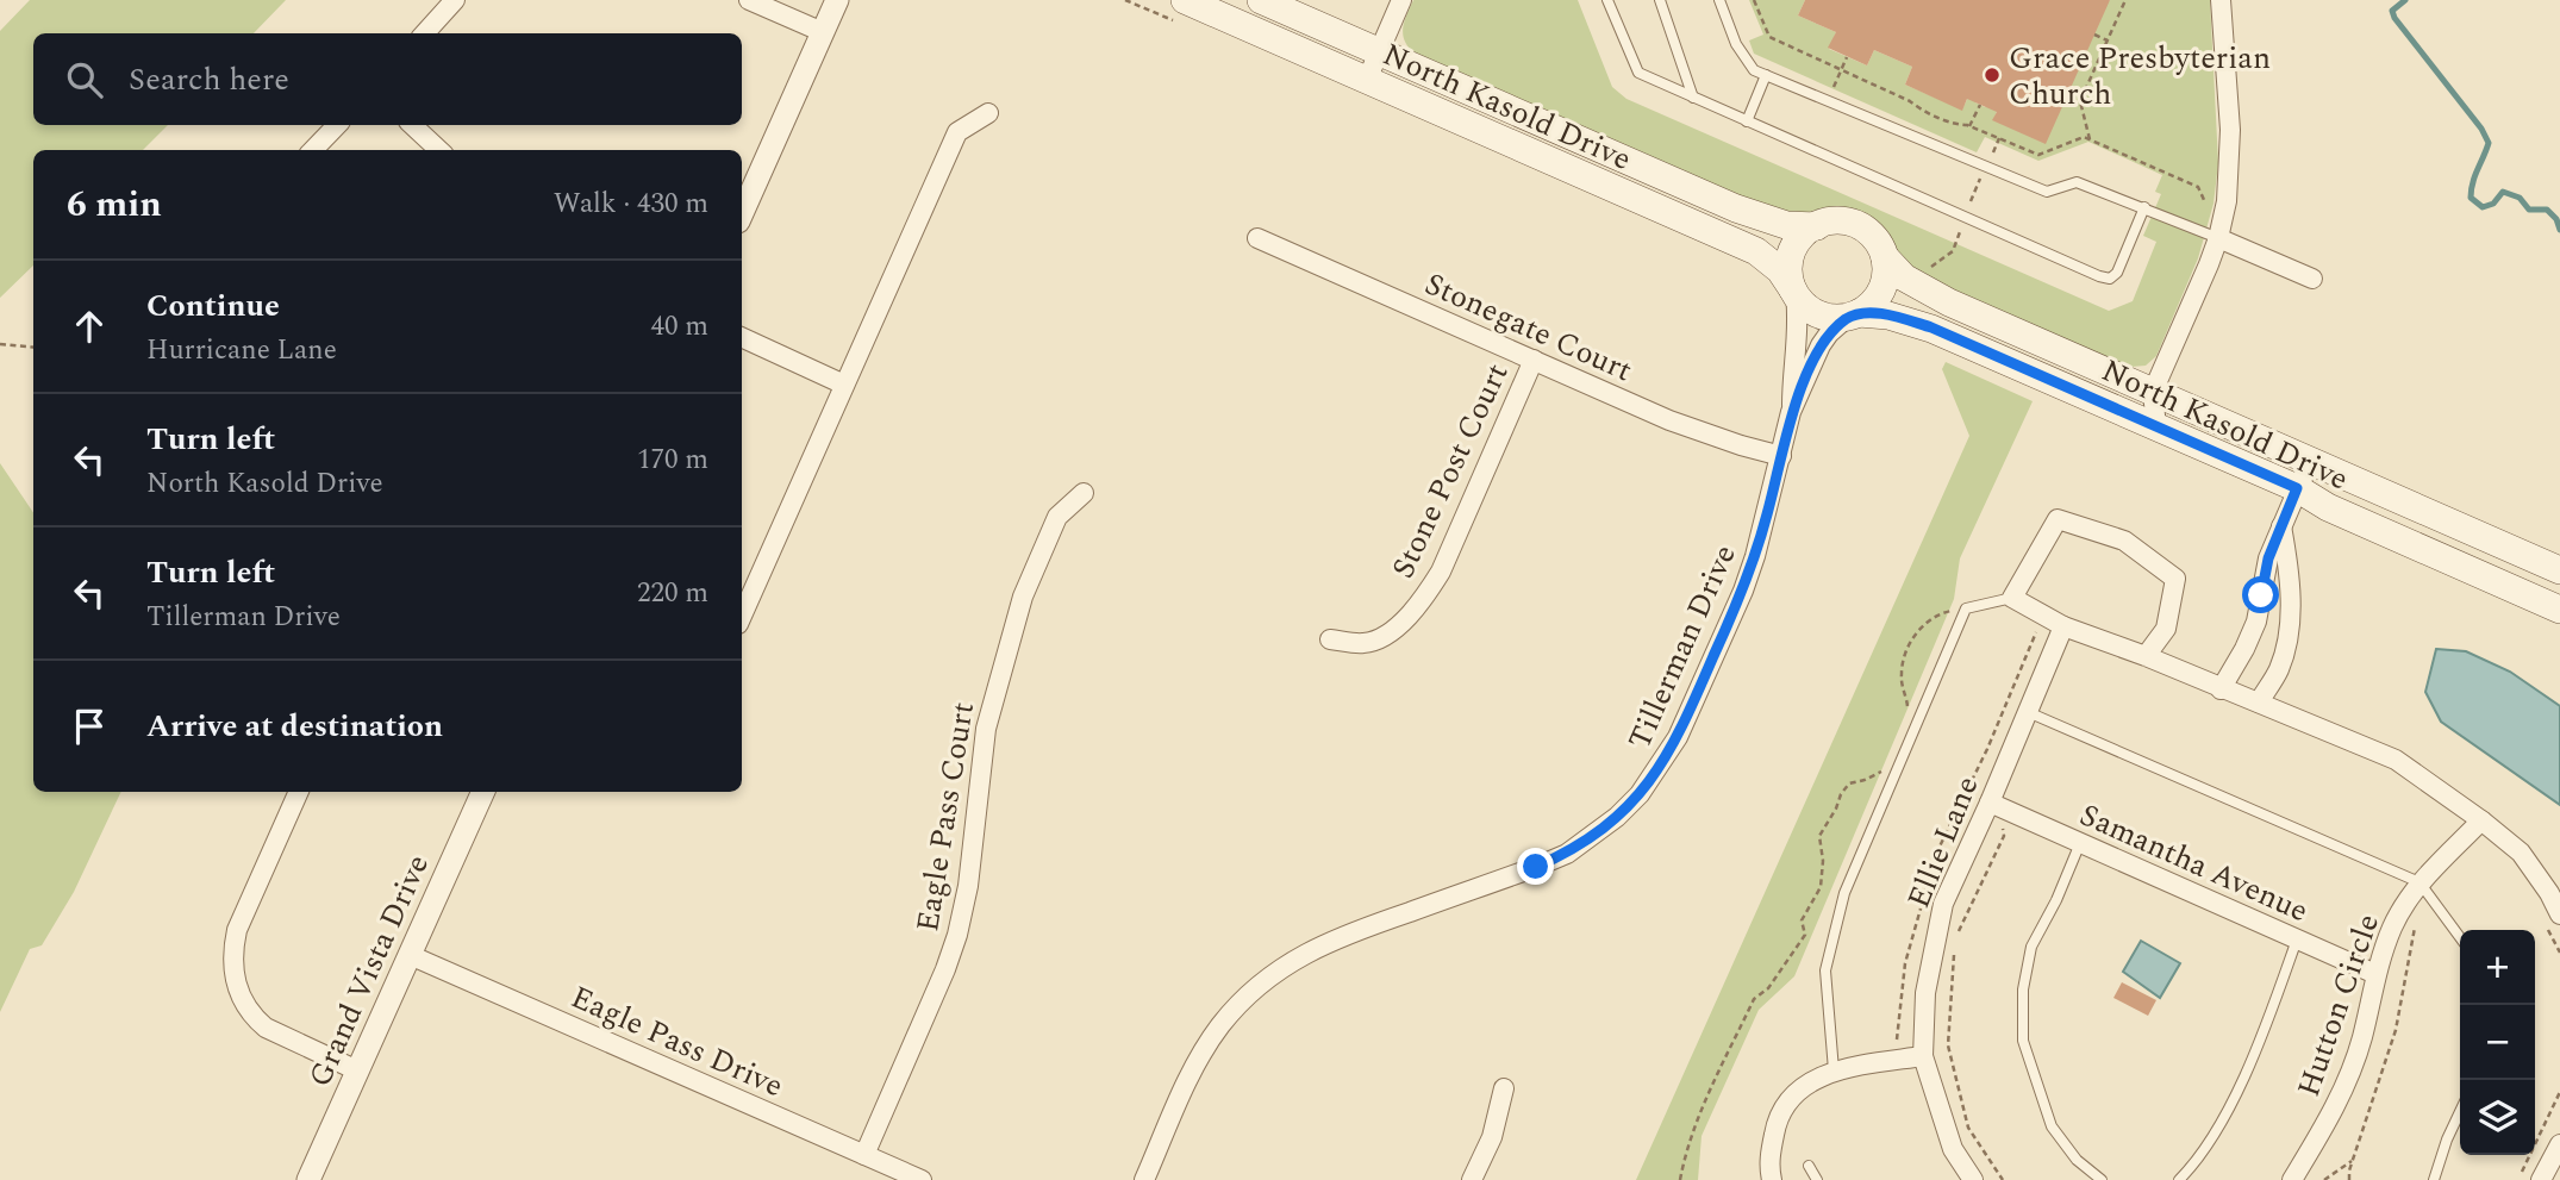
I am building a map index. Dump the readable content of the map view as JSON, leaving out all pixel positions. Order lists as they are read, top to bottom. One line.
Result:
{"streets":{"main road":["North Kasold Drive"],"street":["Stonegate Court","Stone Post Court","Tillerman Drive","Eagle Pass Court","Ellie Lane","Samantha Avenue","Grand Vista Drive","Hutton Circle","Eagle Pass Drive"]},"crossings":[["North Kasold Drive","Tillerman Drive"],["Stonegate Court","Stone Post Court"],["Stonegate Court","Tillerman Drive"],["Eagle Pass Court","Eagle Pass Drive"],["Ellie Lane","Samantha Avenue"],["Samantha Avenue","Hutton Circle"],["Grand Vista Drive","Eagle Pass Drive"]],"places":["Grace Presbyterian Church"],"page":{"search":"Search here","heading":["6 min","Walk · 430 m"],"list":[["Continue","Hurricane Lane","40 m"],["Turn left","North Kasold Drive","170 m"],["Turn left","Tillerman Drive","220 m"],"Arrive at destination"],"map_buttons":["+","−"]}}
